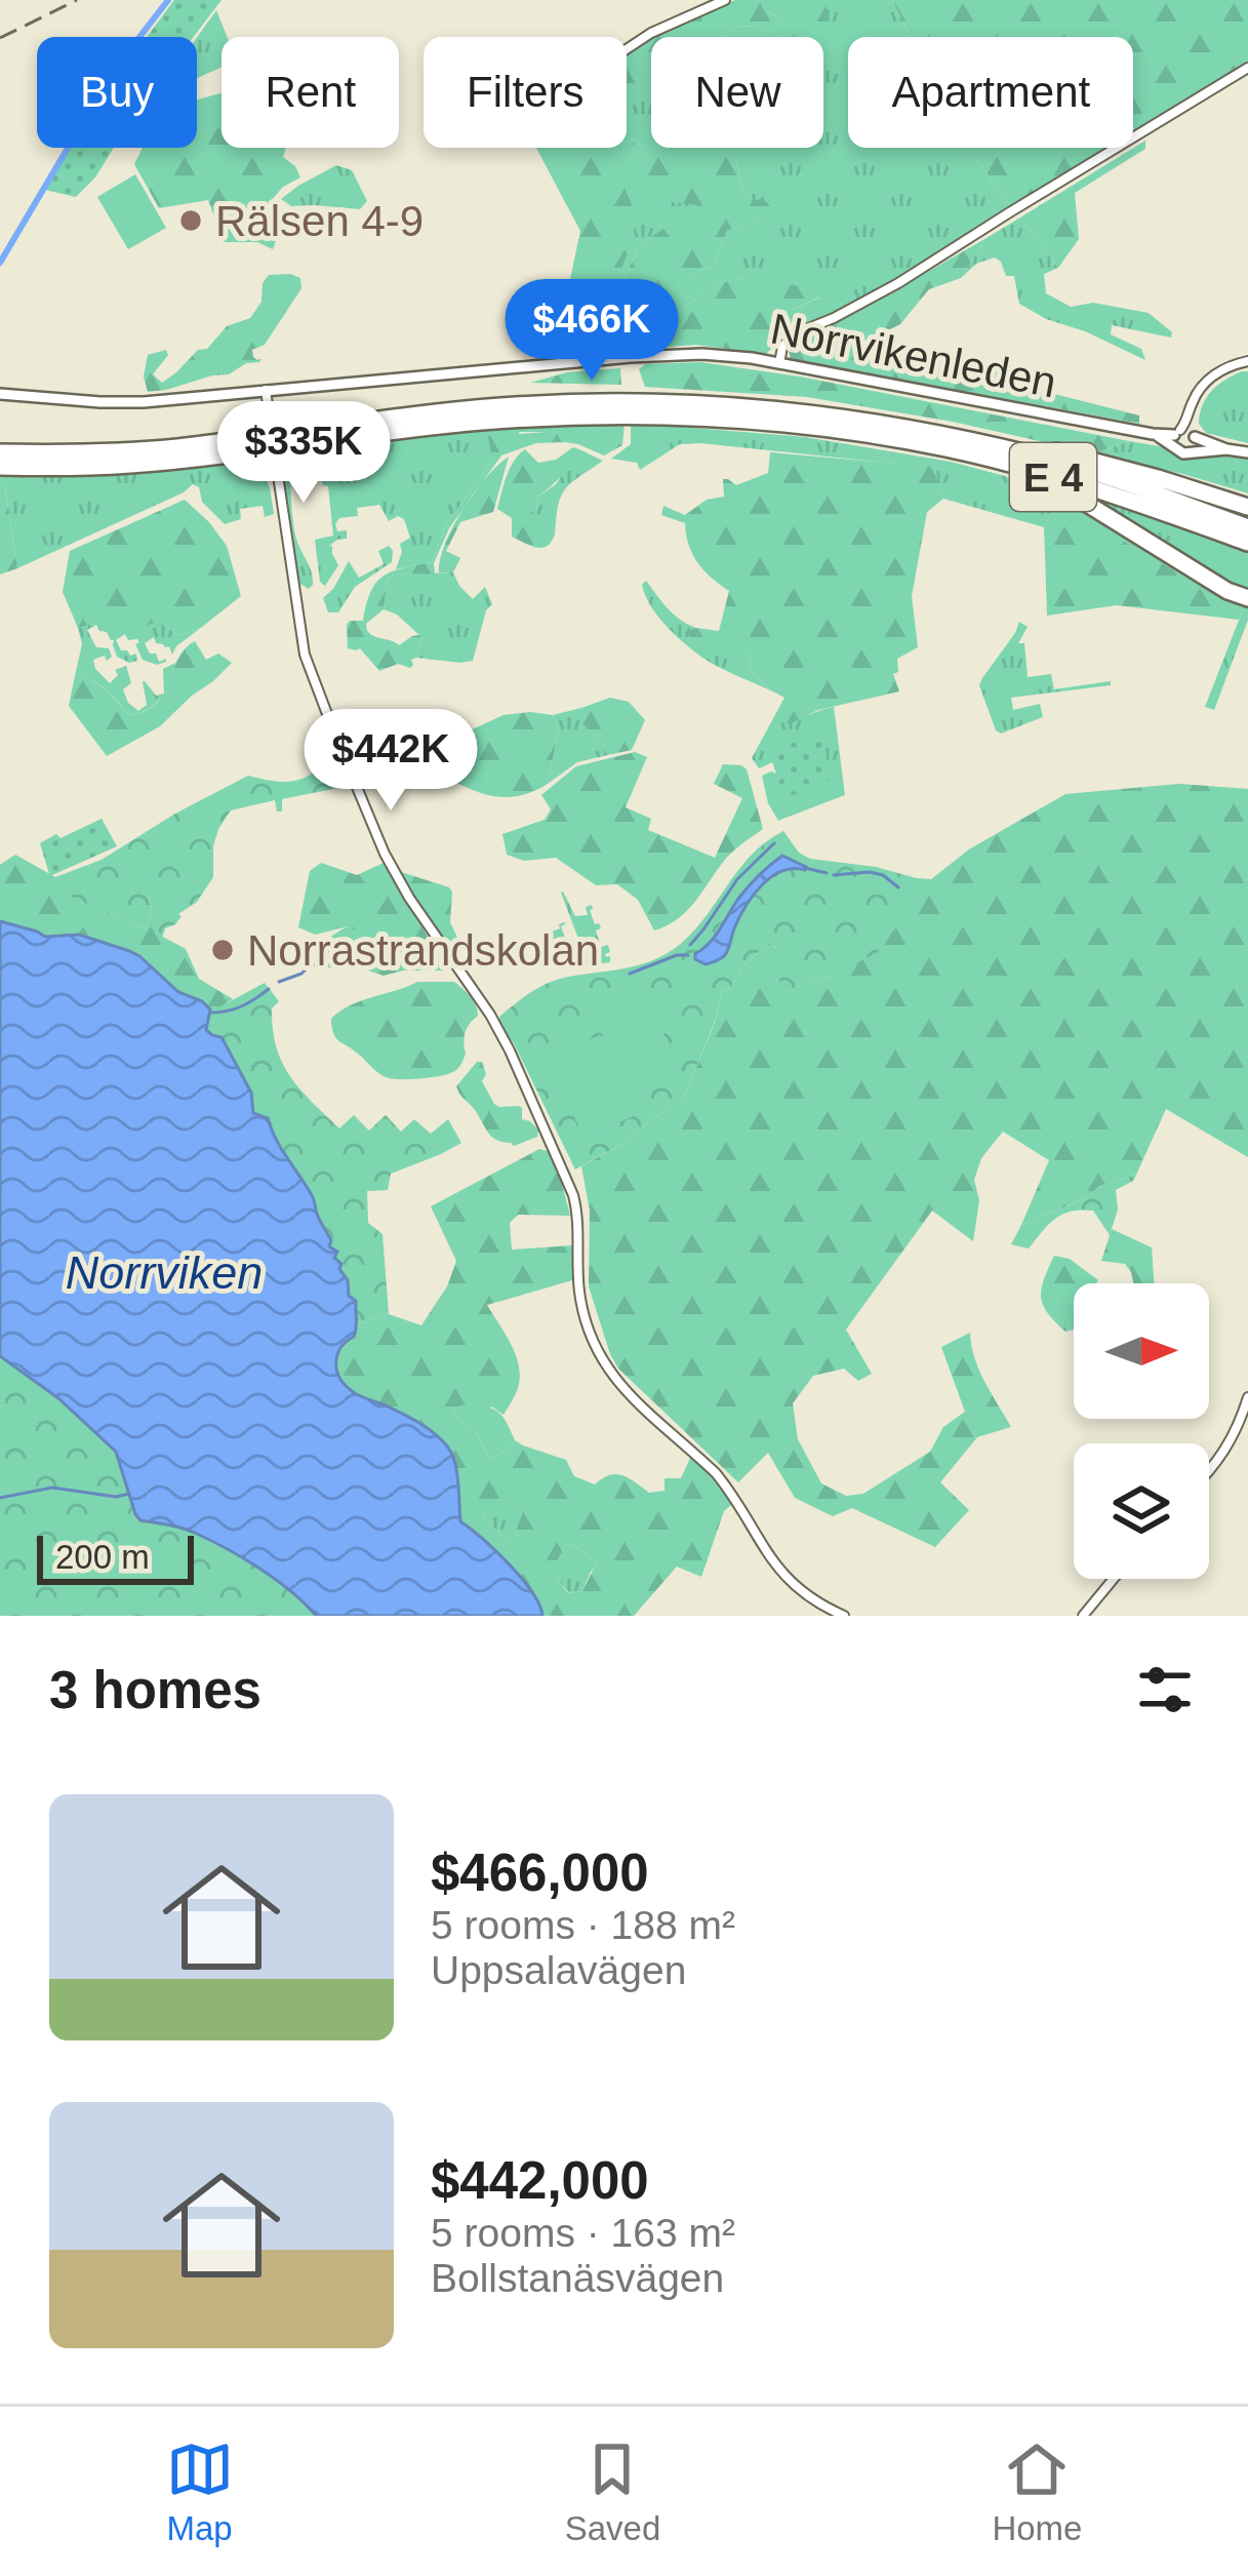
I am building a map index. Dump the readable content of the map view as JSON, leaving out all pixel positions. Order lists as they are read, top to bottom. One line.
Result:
{"streets":{"highway":["E 4"],"main road":["Norrvikenleden"]},"water":["Norrviken"],"places":["Rälsen 4-9","Norrastrandskolan"],"scale_bar":"200 m","north":"right","page":{"chip":["Buy","Rent","Filters","New","Apartment"],"price":["$466K","$335K","$442K"],"scale":"200 m","heading":"3 homes","list":[{"name":"$466,000","note":"5 rooms · 188 m² · Uppsalavägen"},{"name":"$442,000","note":"5 rooms · 163 m² · Bollstanäsvägen"}],"tabs":["Map","Saved","Home"]}}
